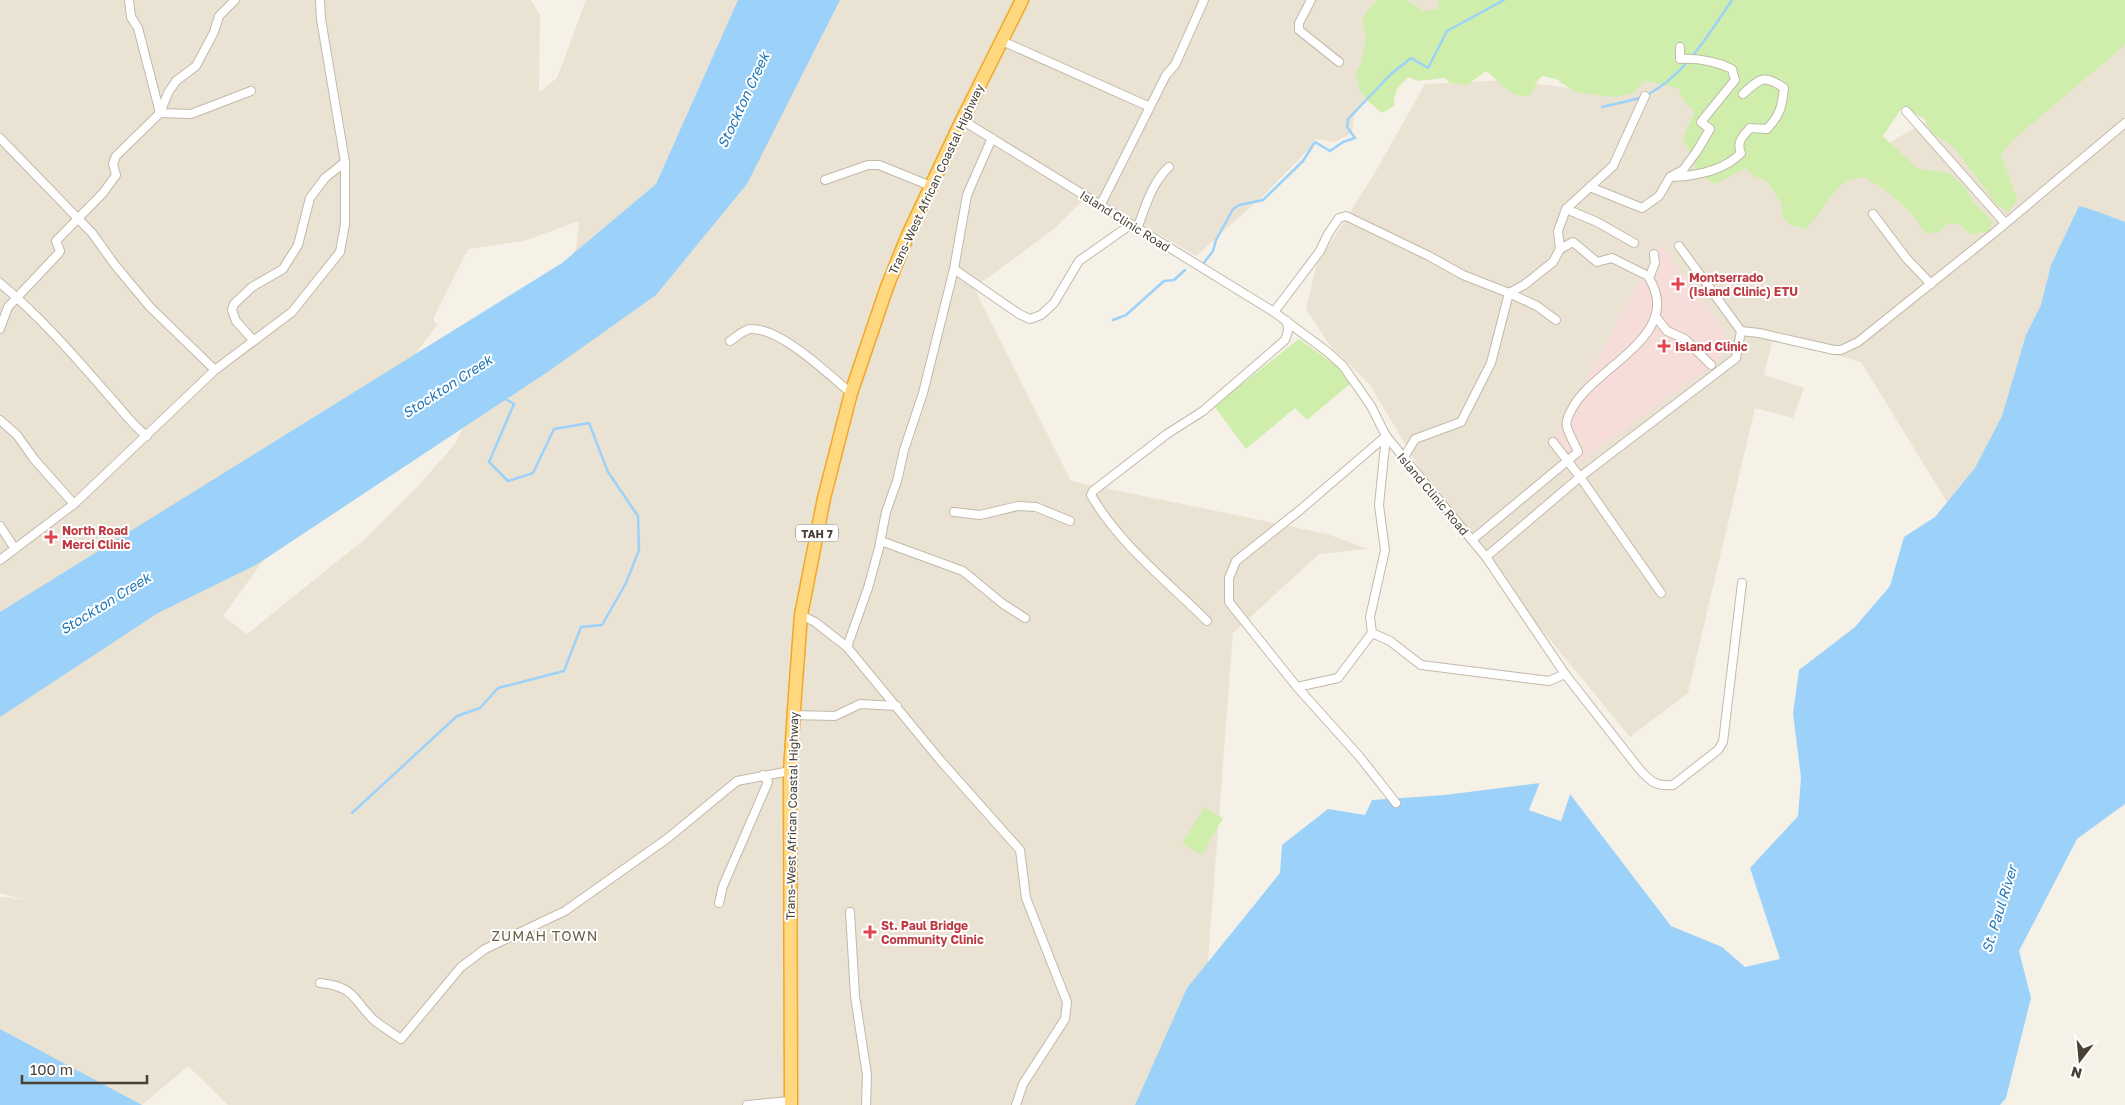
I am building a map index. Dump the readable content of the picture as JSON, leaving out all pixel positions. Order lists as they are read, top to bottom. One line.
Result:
{"streets":{"highway":["Trans-West African Coastal Highway","TAH 7"],"street":["Island Clinic Road"]},"crossings":[["Trans-West African Coastal Highway","Island Clinic Road"]],"districts":["ZUMAH TOWN"],"water":["Stockton Creek","St. Paul River"],"places":{"health":["Montserrado (Island Clinic) ETU","Island Clinic","North Road Merci Clinic","St. Paul Bridge Community Clinic"]},"scale_bar":"100 m","north":"bottom"}
